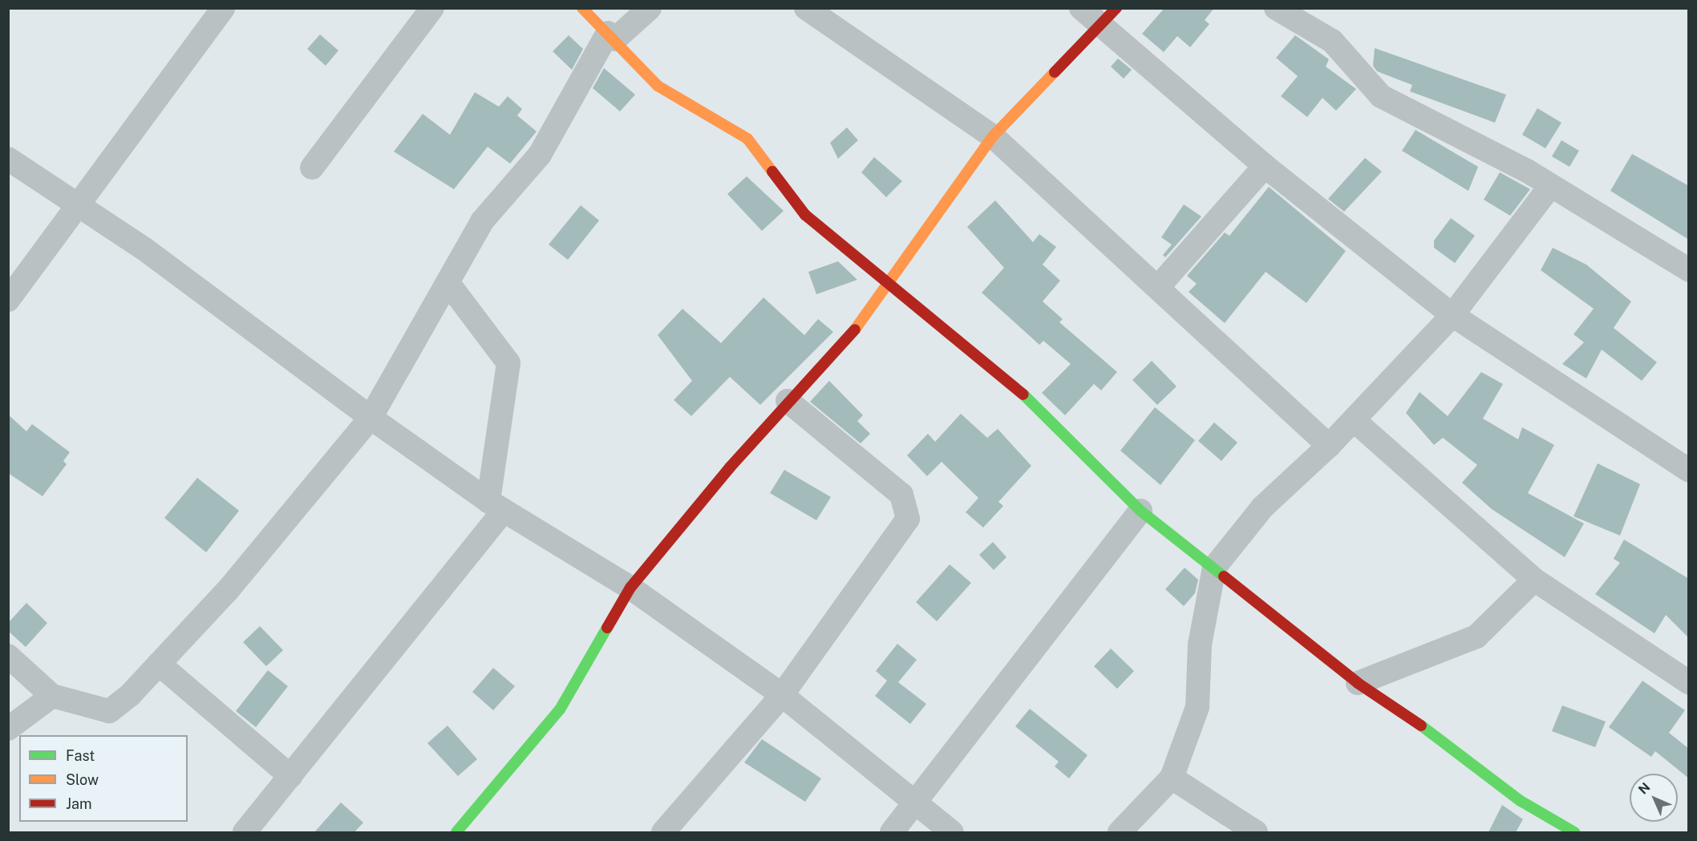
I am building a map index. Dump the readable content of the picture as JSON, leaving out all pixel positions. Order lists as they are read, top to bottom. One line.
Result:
{"legend":["Fast","Slow","Jam"],"north":"top left"}
